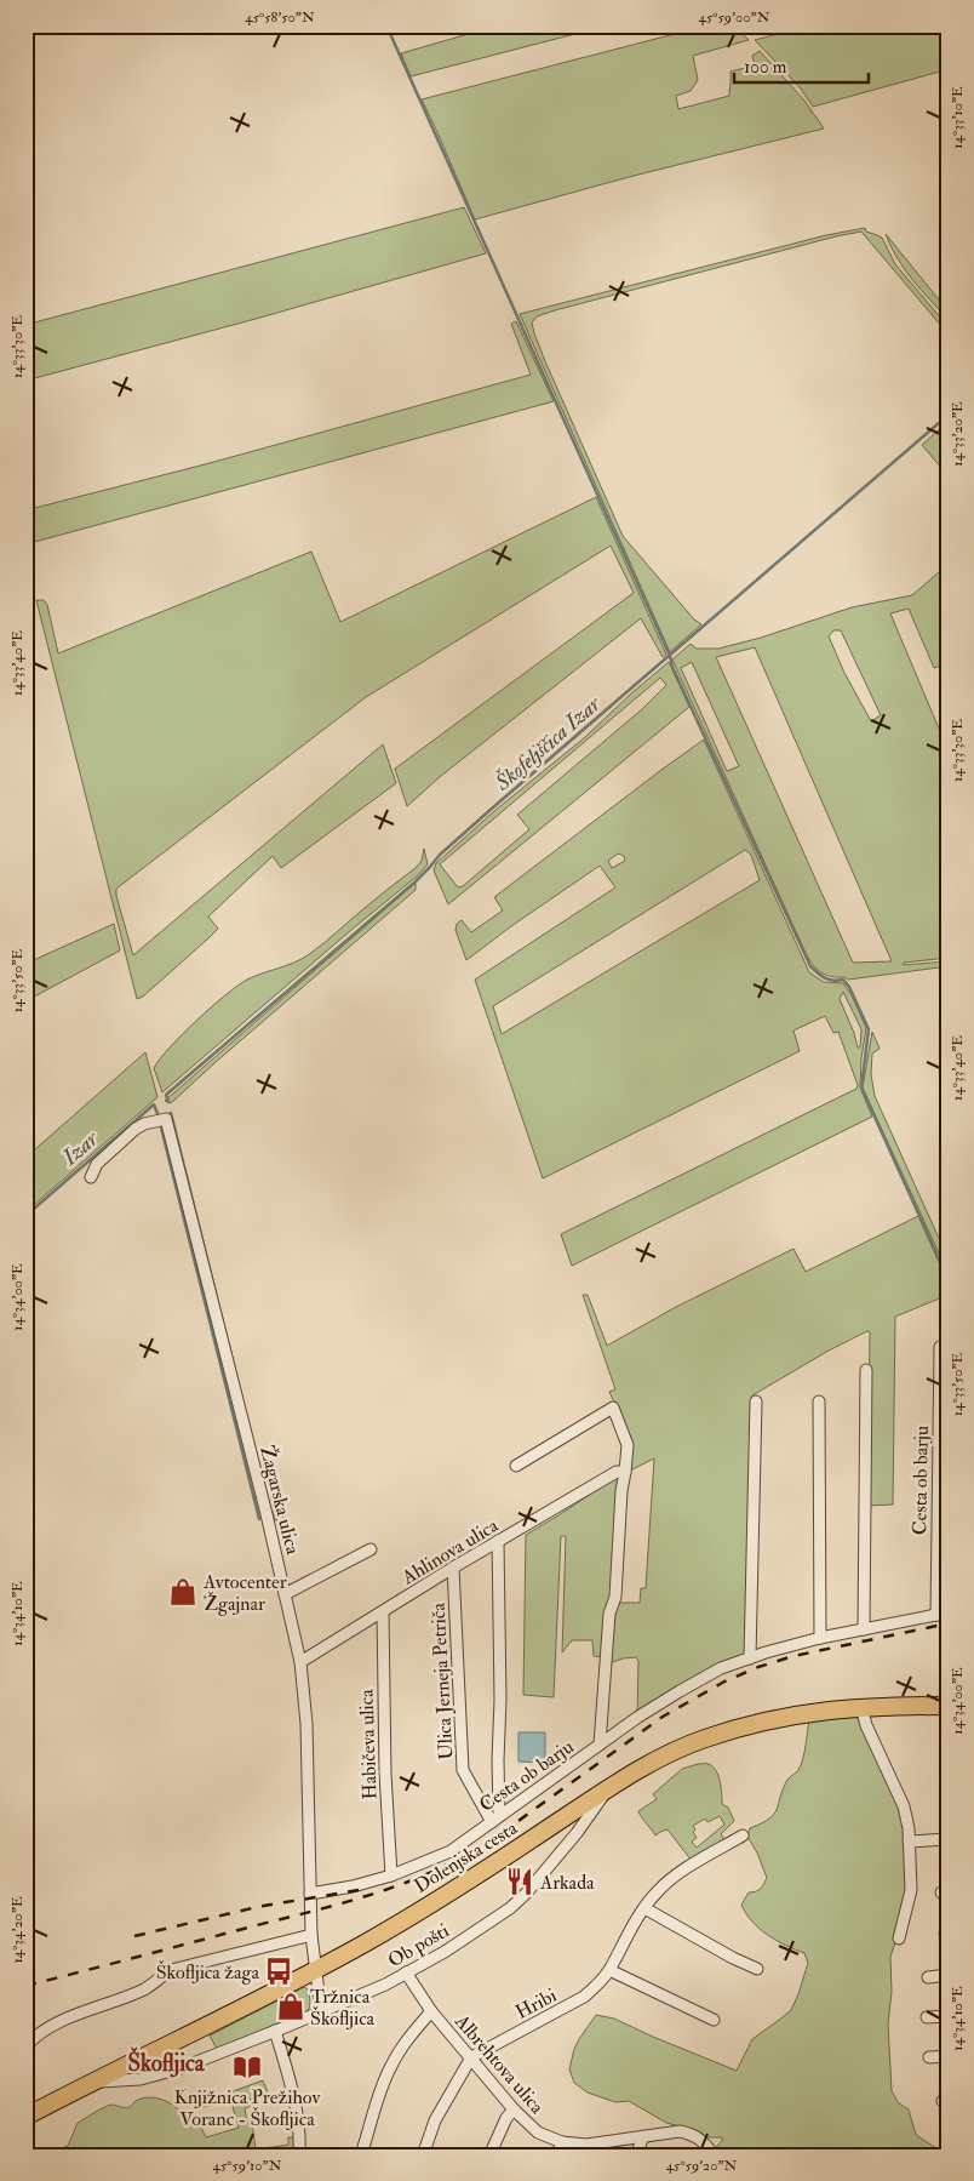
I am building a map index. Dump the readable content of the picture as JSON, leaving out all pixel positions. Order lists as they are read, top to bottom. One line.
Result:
{"streets":{"main road":["Dolenjska cesta"],"street":["Cesta ob barju","Žagarska ulica","Ahlinova ulica","Ulica Jerneja Petriča","Habičeva ulica","Ob pošti","Hribi","Albrehtova ulica"]},"crossings":[["Cesta ob barju","Žagarska ulica"],["Cesta ob barju","Ulica Jerneja Petriča"],["Cesta ob barju","Habičeva ulica"],["Žagarska ulica","Ahlinova ulica"],["Žagarska ulica","Dolenjska cesta"],["Žagarska ulica","Ob pošti"],["Ahlinova ulica","Ulica Jerneja Petriča"],["Ahlinova ulica","Habičeva ulica"],["Dolenjska cesta","Ob pošti"],["Ob pošti","Albrehtova ulica"],["Hribi","Albrehtova ulica"]],"districts":["Škofljica"],"water":["Škofeljščica Izar","Izar"],"places":{"shop":["Avtocenter Žgajnar","Tržnica Škofljica"],"restaurant":["Arkada"],"bus stop":["Škofljica žaga"],"library":["Knjižnica Prežihov Voranc - Škofljica"]},"scale_bar":"100 m","coordinates":["45°58'50\"N","45°59'00\"N","14°33'10\"E","14°33'30\"E","14°33'20\"E","14°33'40\"E","14°33'50\"E","14°34'00\"E","14°34'10\"E","14°34'20\"E","45°59'10\"N","45°59'20\"N"]}
